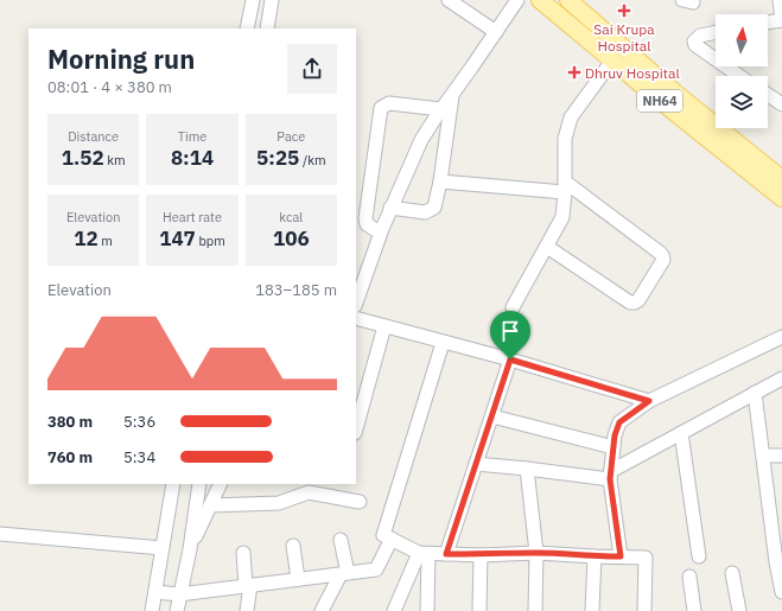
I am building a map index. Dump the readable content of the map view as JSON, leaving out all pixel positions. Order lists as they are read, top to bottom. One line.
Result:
{"streets":{"main road":["NH64"]},"places":{"health":["Sai Krupa Hospital","Dhruv Hospital"]},"north":"top","page":{"heading":["Morning run","08:01 · 4 × 380 m"],"stats":[["Distance","1.52 km"],["Time","8:14"],["Pace","5:25 /km"],["Elevation","12 m"],["Heart rate","147 bpm"],["kcal","106"]],"chart":["Elevation","183–185 m"],"list":[{"name":"380 m","note":"5:36"},{"name":"760 m","note":"5:34"}]}}
